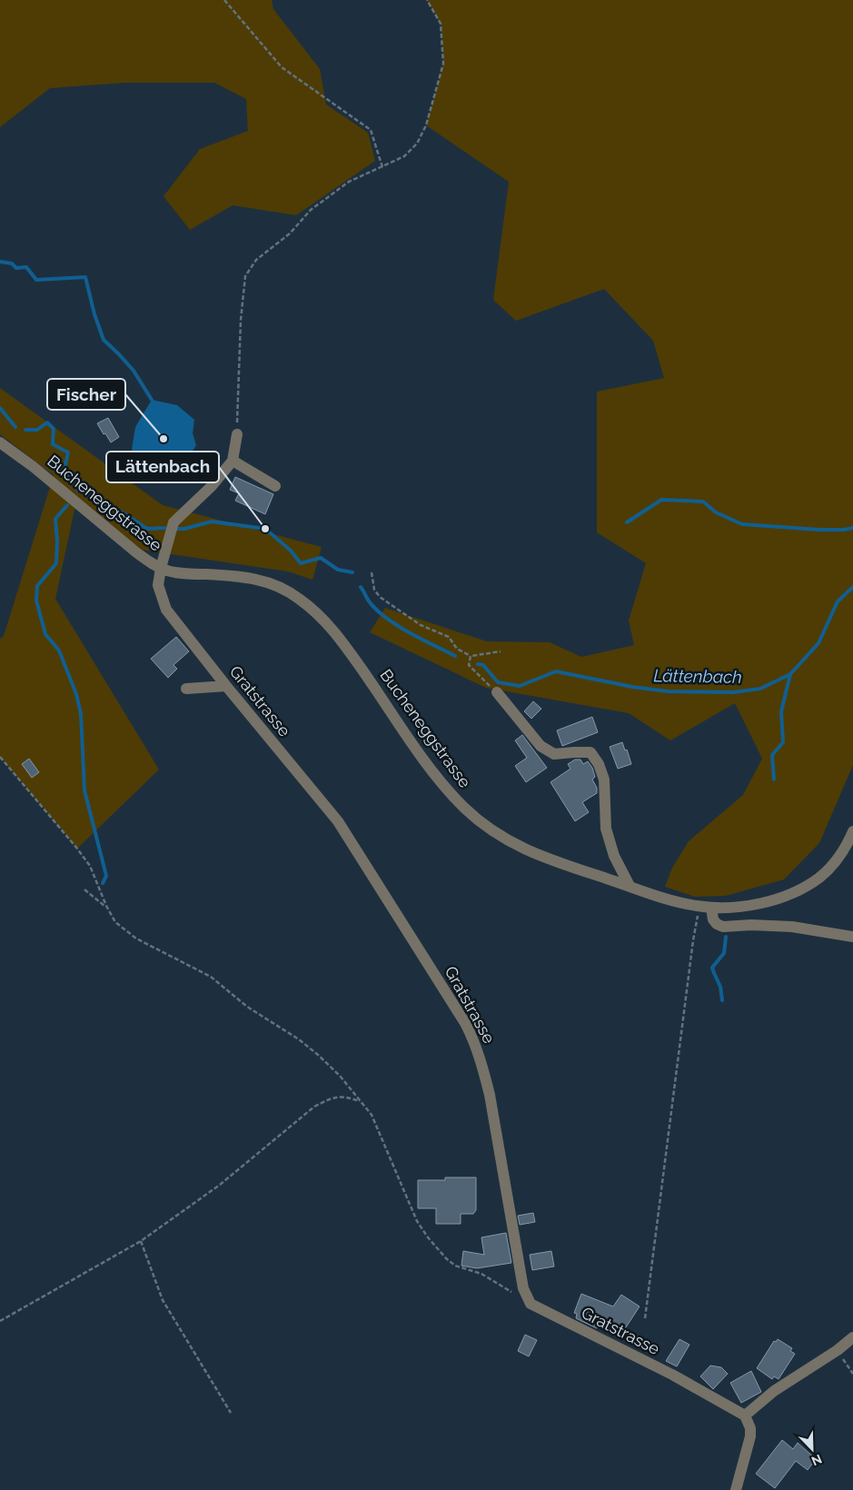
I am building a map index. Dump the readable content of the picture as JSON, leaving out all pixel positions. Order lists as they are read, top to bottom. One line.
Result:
{"streets":{"street":["Bucheneggstrasse","Gratstrasse"]},"crossings":[["Bucheneggstrasse","Gratstrasse"]],"water":["Lättenbach"],"places":["Fischer","Lättenbach"],"north":"bottom right"}
